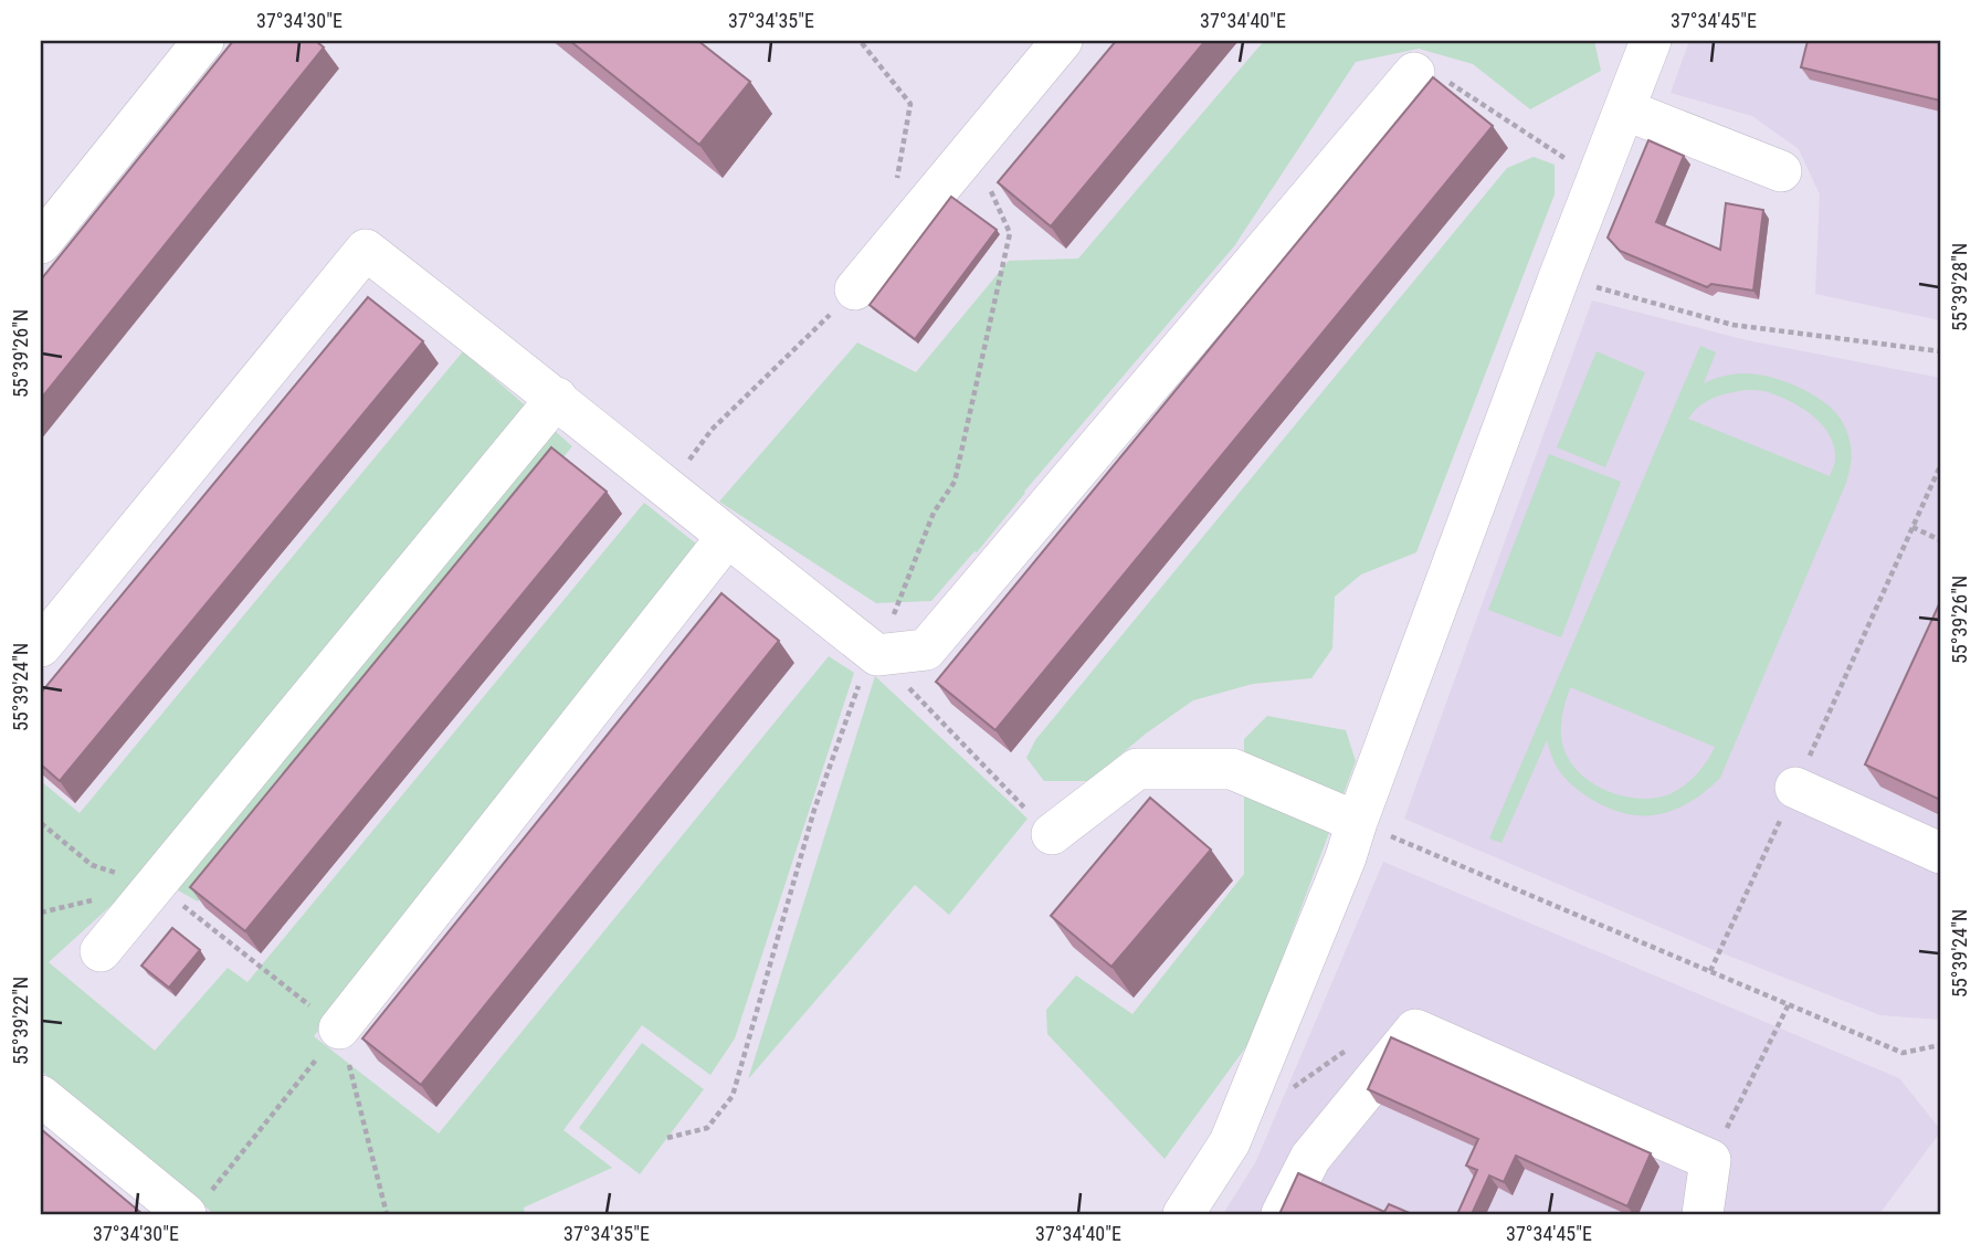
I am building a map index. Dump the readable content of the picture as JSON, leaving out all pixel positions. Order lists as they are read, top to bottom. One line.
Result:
{"coordinates":["37°34'30\"E","37°34'35\"E","37°34'40\"E","37°34'45\"E","55°39'28\"N","55°39'26\"N","55°39'24\"N","55°39'22\"N"]}
